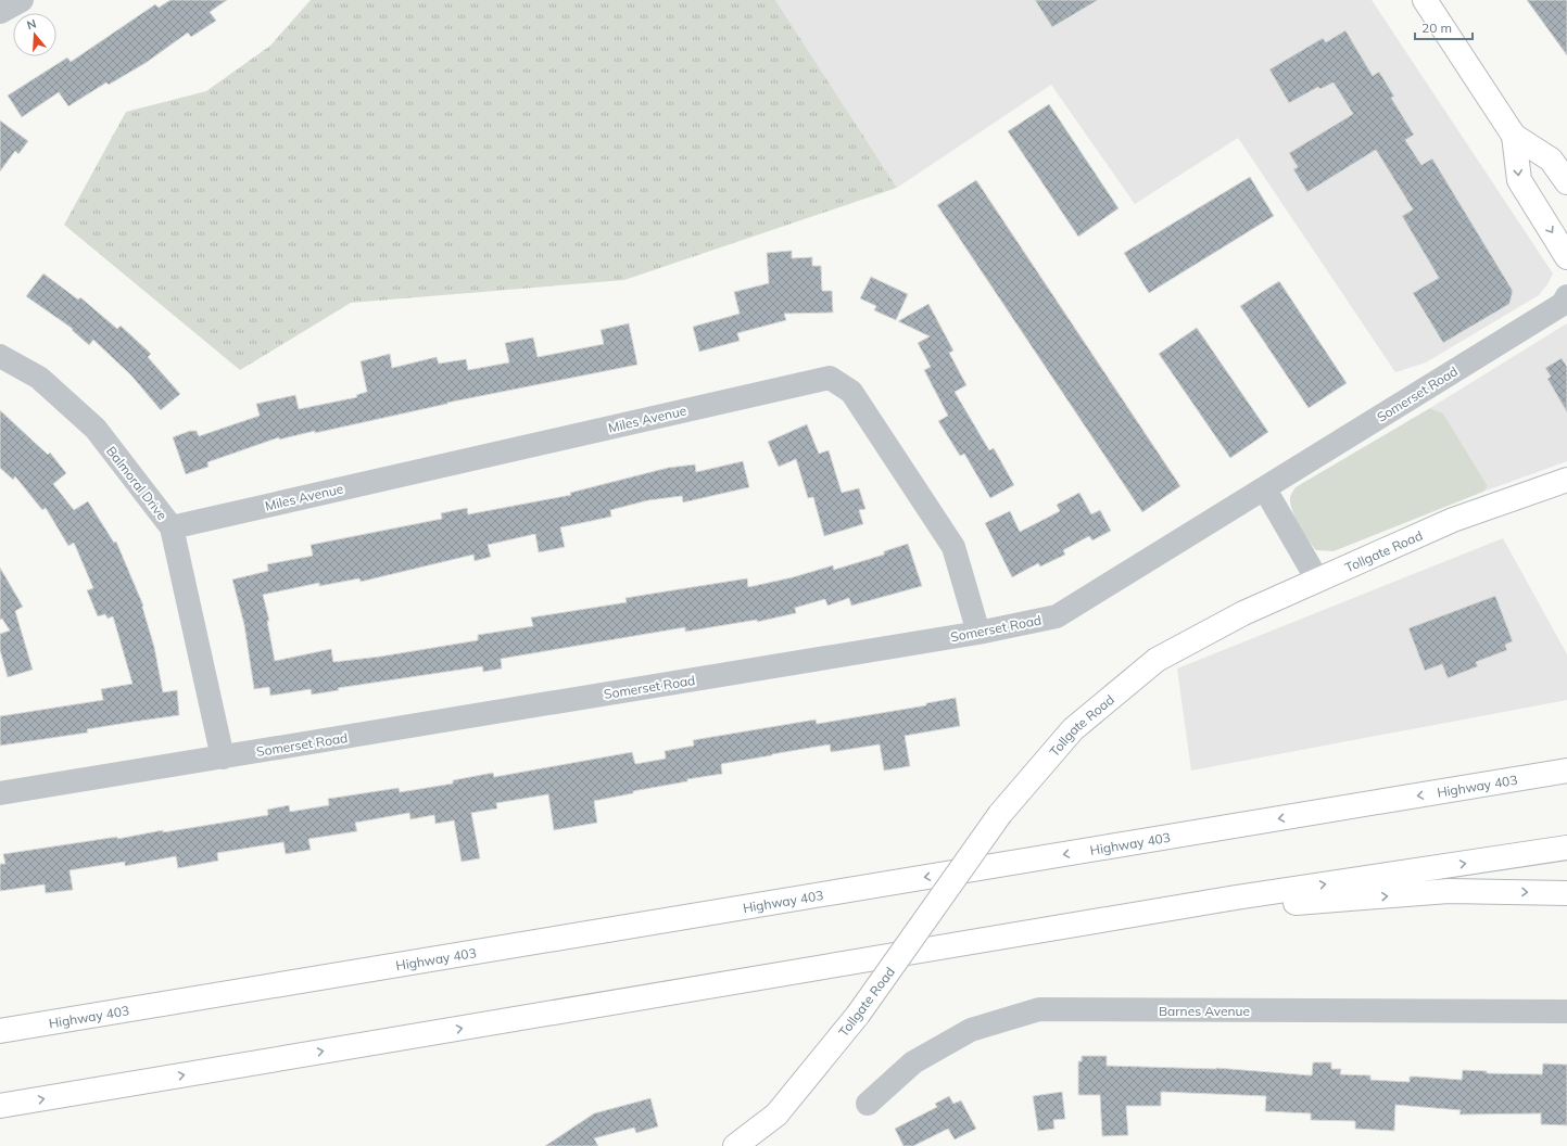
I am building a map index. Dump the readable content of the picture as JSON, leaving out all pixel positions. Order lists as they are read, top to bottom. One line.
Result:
{"streets":{"main road":["Tollgate Road","Highway 403"],"street":["Somerset Road","Miles Avenue","Balmoral Drive","Barnes Avenue"]},"crossings":[["Somerset Road","Miles Avenue"],["Somerset Road","Balmoral Drive"],["Miles Avenue","Balmoral Drive"]],"scale_bar":"20 m","north":"top"}
